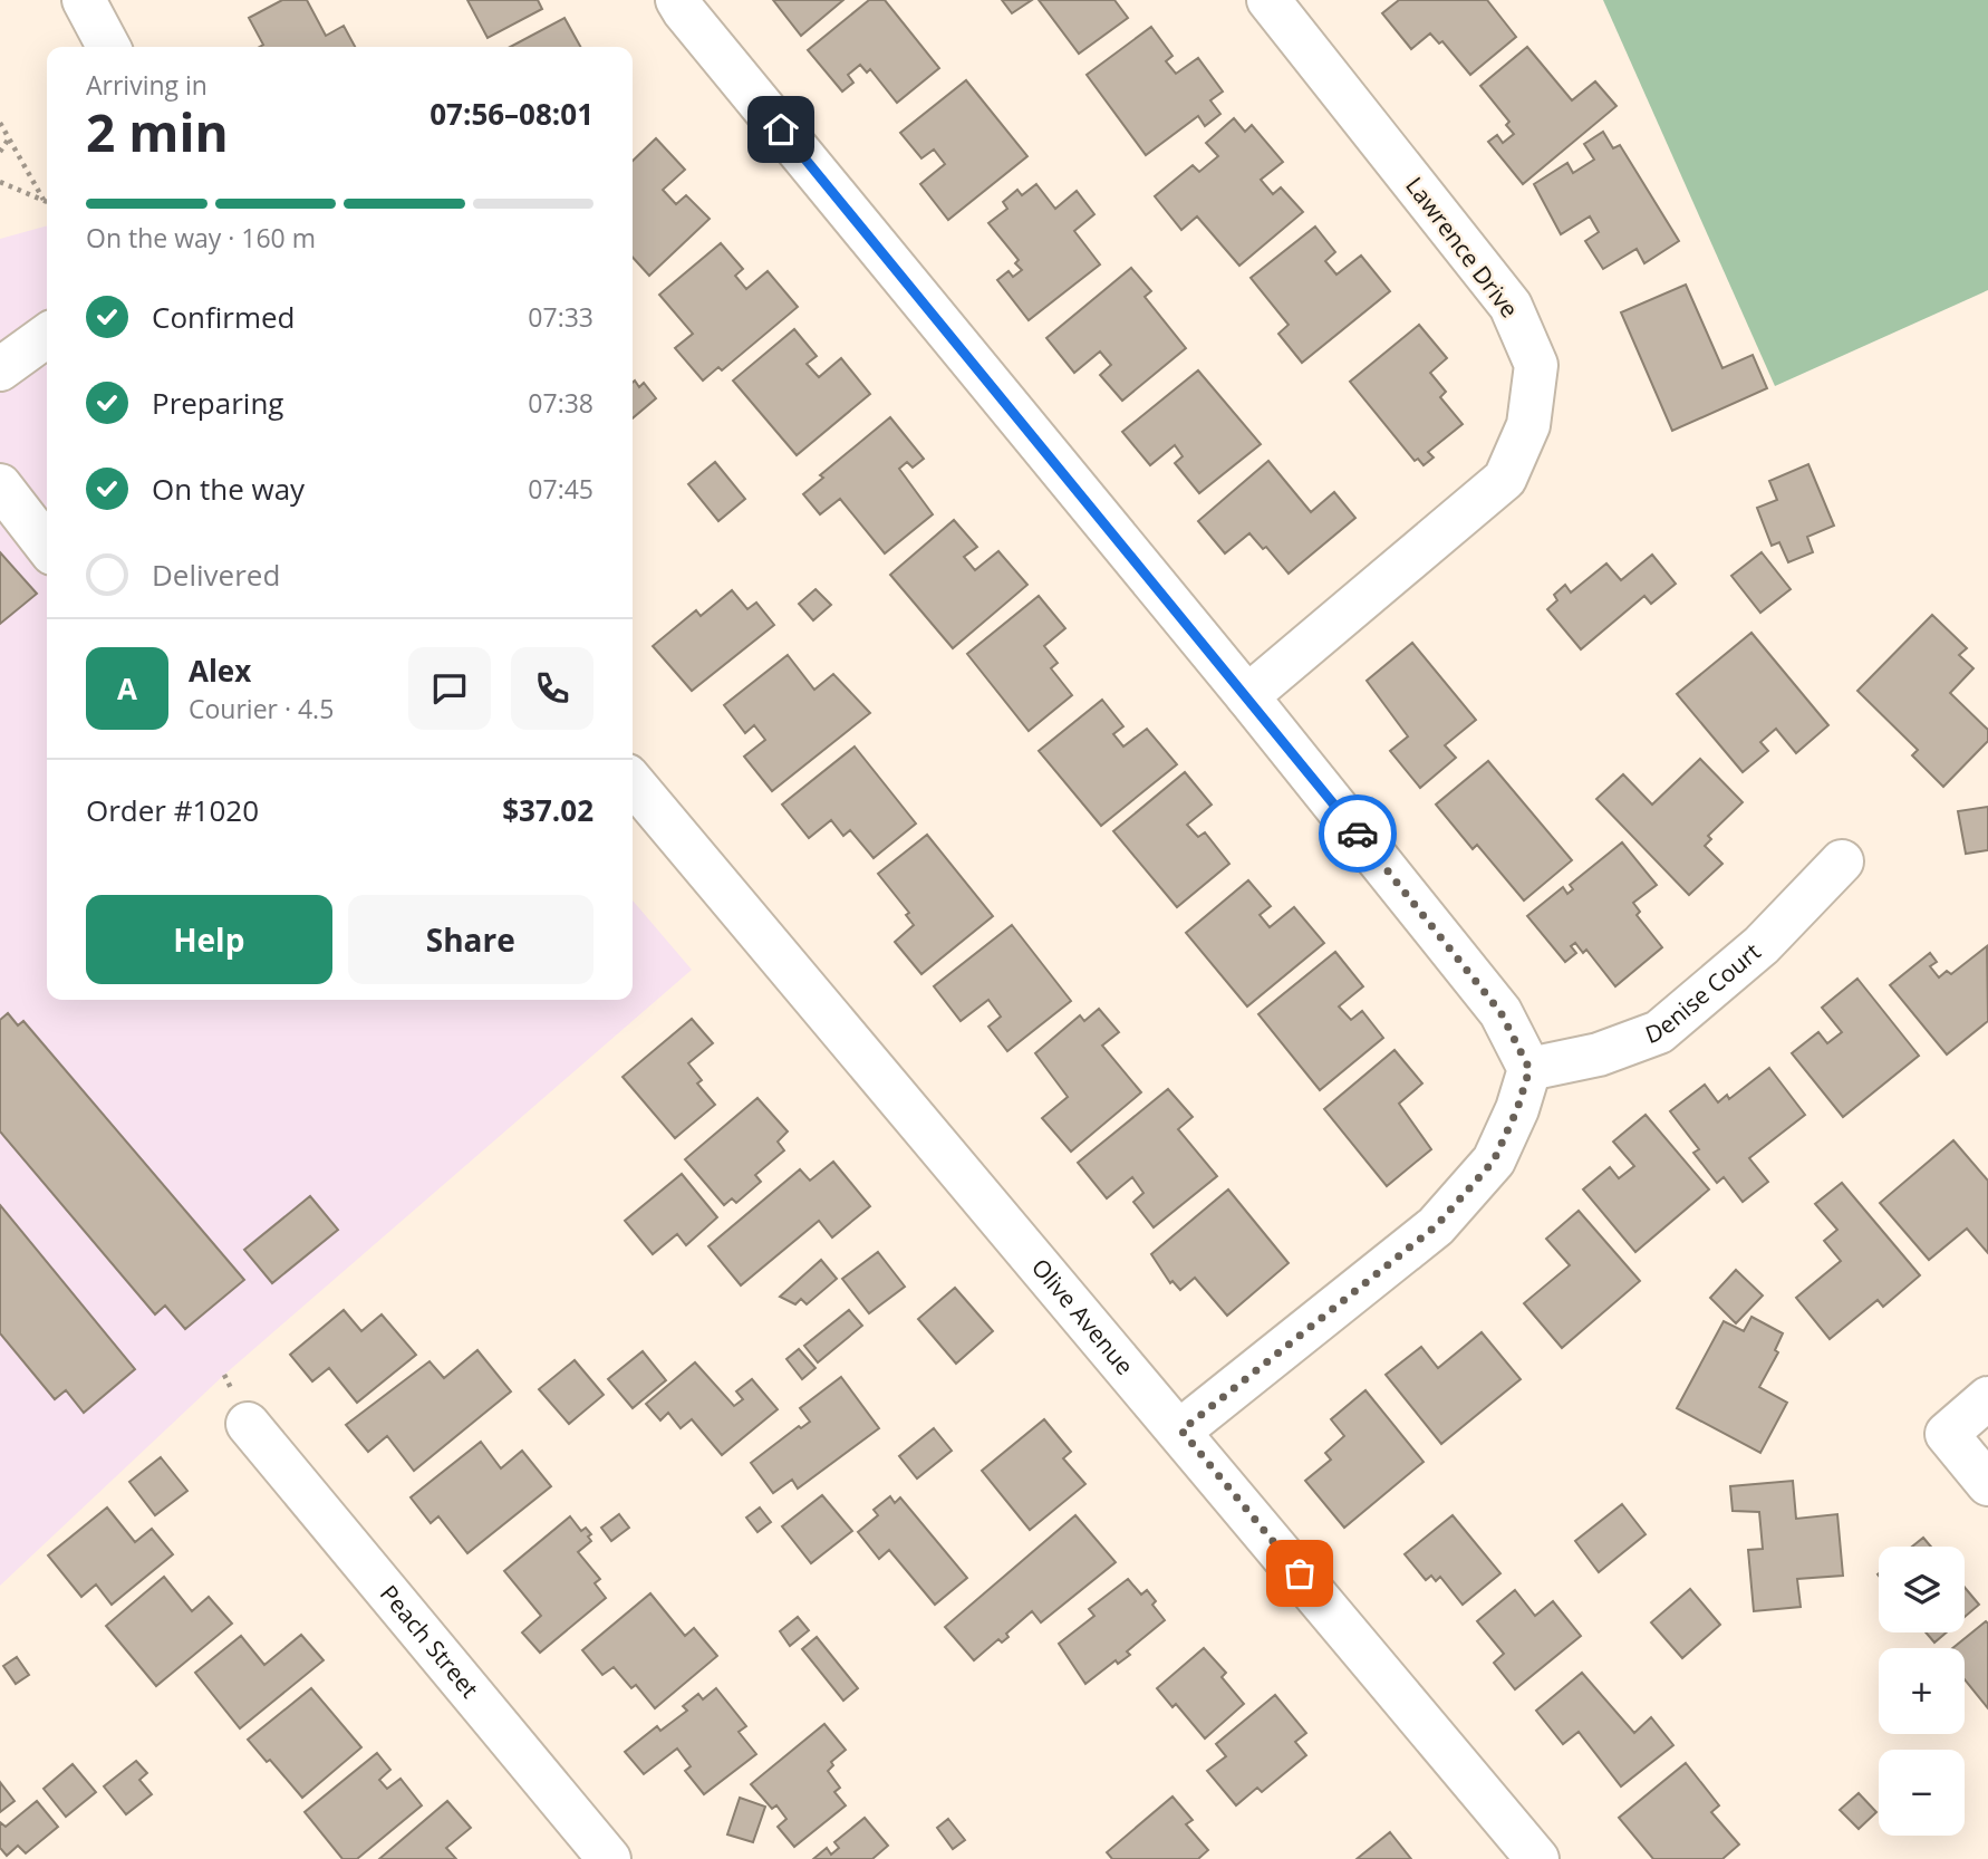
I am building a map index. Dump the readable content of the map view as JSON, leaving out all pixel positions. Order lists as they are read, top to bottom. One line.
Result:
{"streets":{"street":["Lawrence Drive","Denise Court","Olive Avenue","Peach Street"]},"page":{"heading":["2 min","Arriving in","07:56–08:01"],"panel":["Alex","Courier · 4.5","Order #1020","$37.02"],"bar":"On the way · 160 m","list":[["Confirmed","07:33"],["Preparing","07:38"],["On the way","07:45"],"Delivered"],"round":"A","buttons":["Help","Share"],"map_buttons":["+","−"]}}
